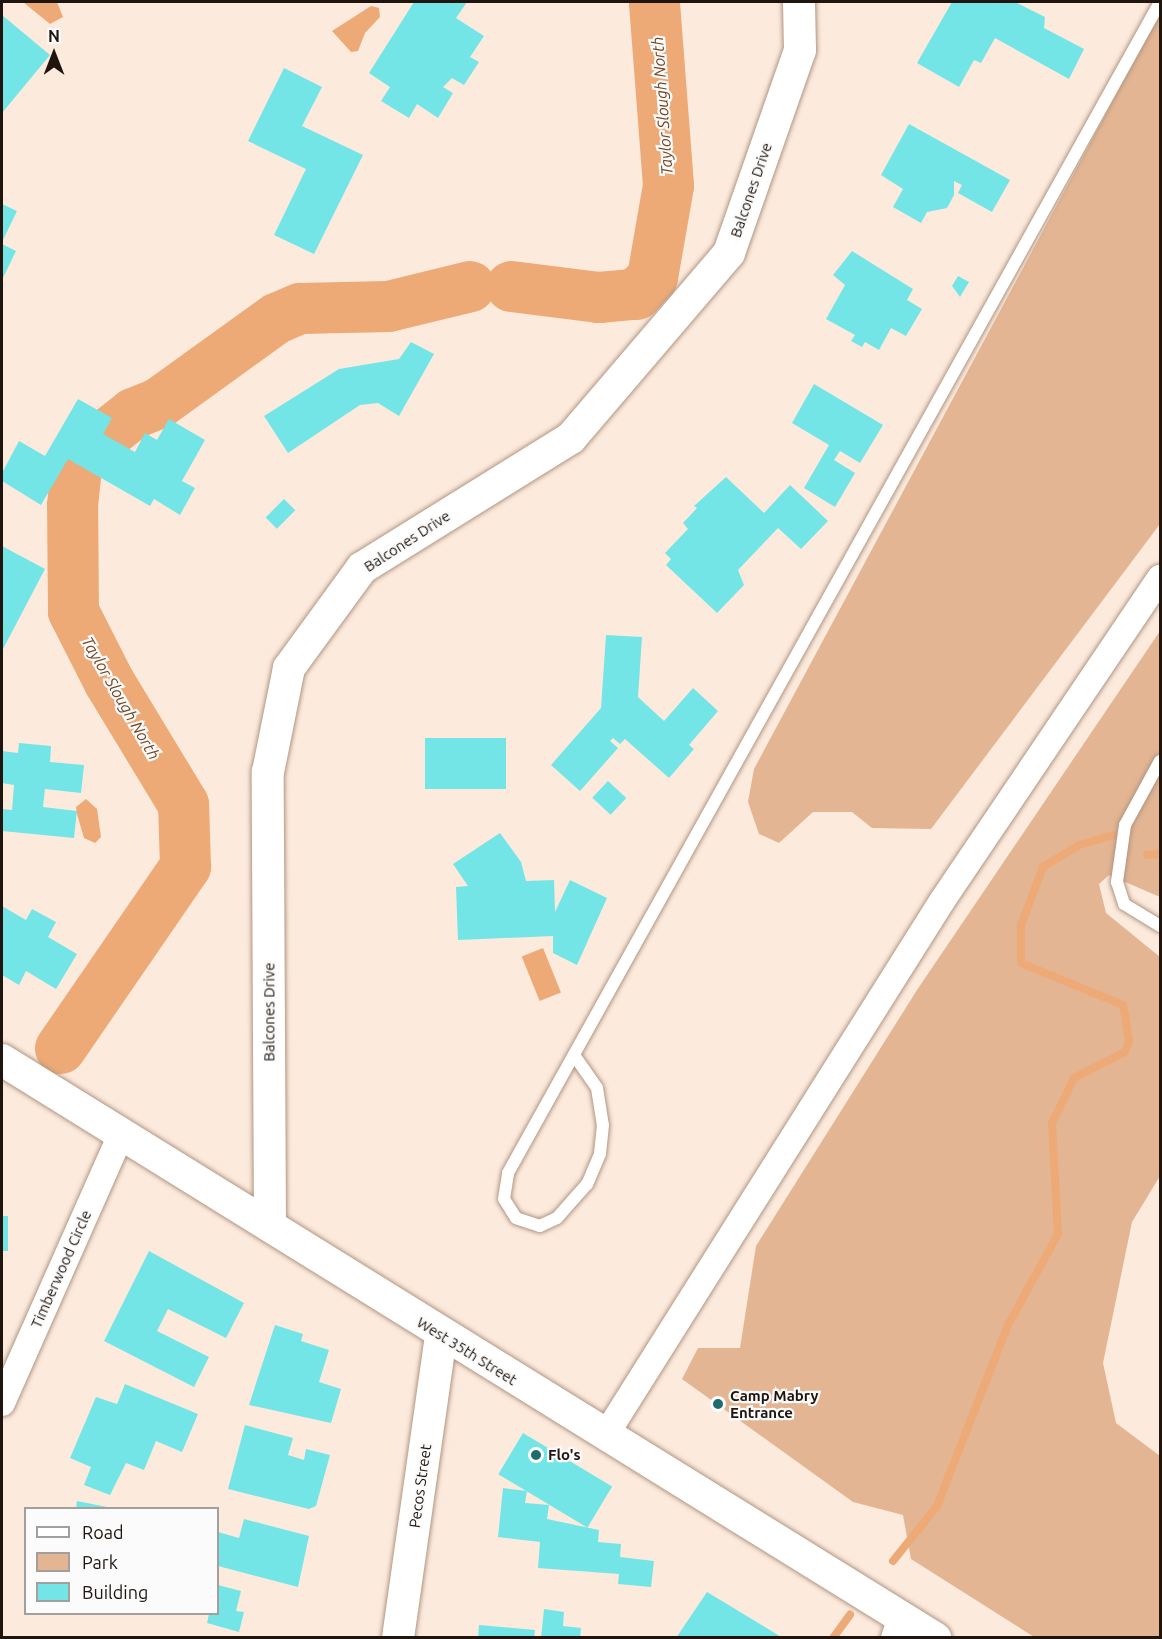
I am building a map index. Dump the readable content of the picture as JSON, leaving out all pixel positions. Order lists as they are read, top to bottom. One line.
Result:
{"streets":{"street":["Balcones Drive","Timberwood Circle","West 35th Street","Pecos Street"]},"crossings":[["Balcones Drive","West 35th Street"],["Timberwood Circle","West 35th Street"],["West 35th Street","Pecos Street"]],"water":["Taylor Slough North"],"places":["Camp Mabry Entrance","Flo's"],"legend":["Road","Park","Building"],"north":"top"}
